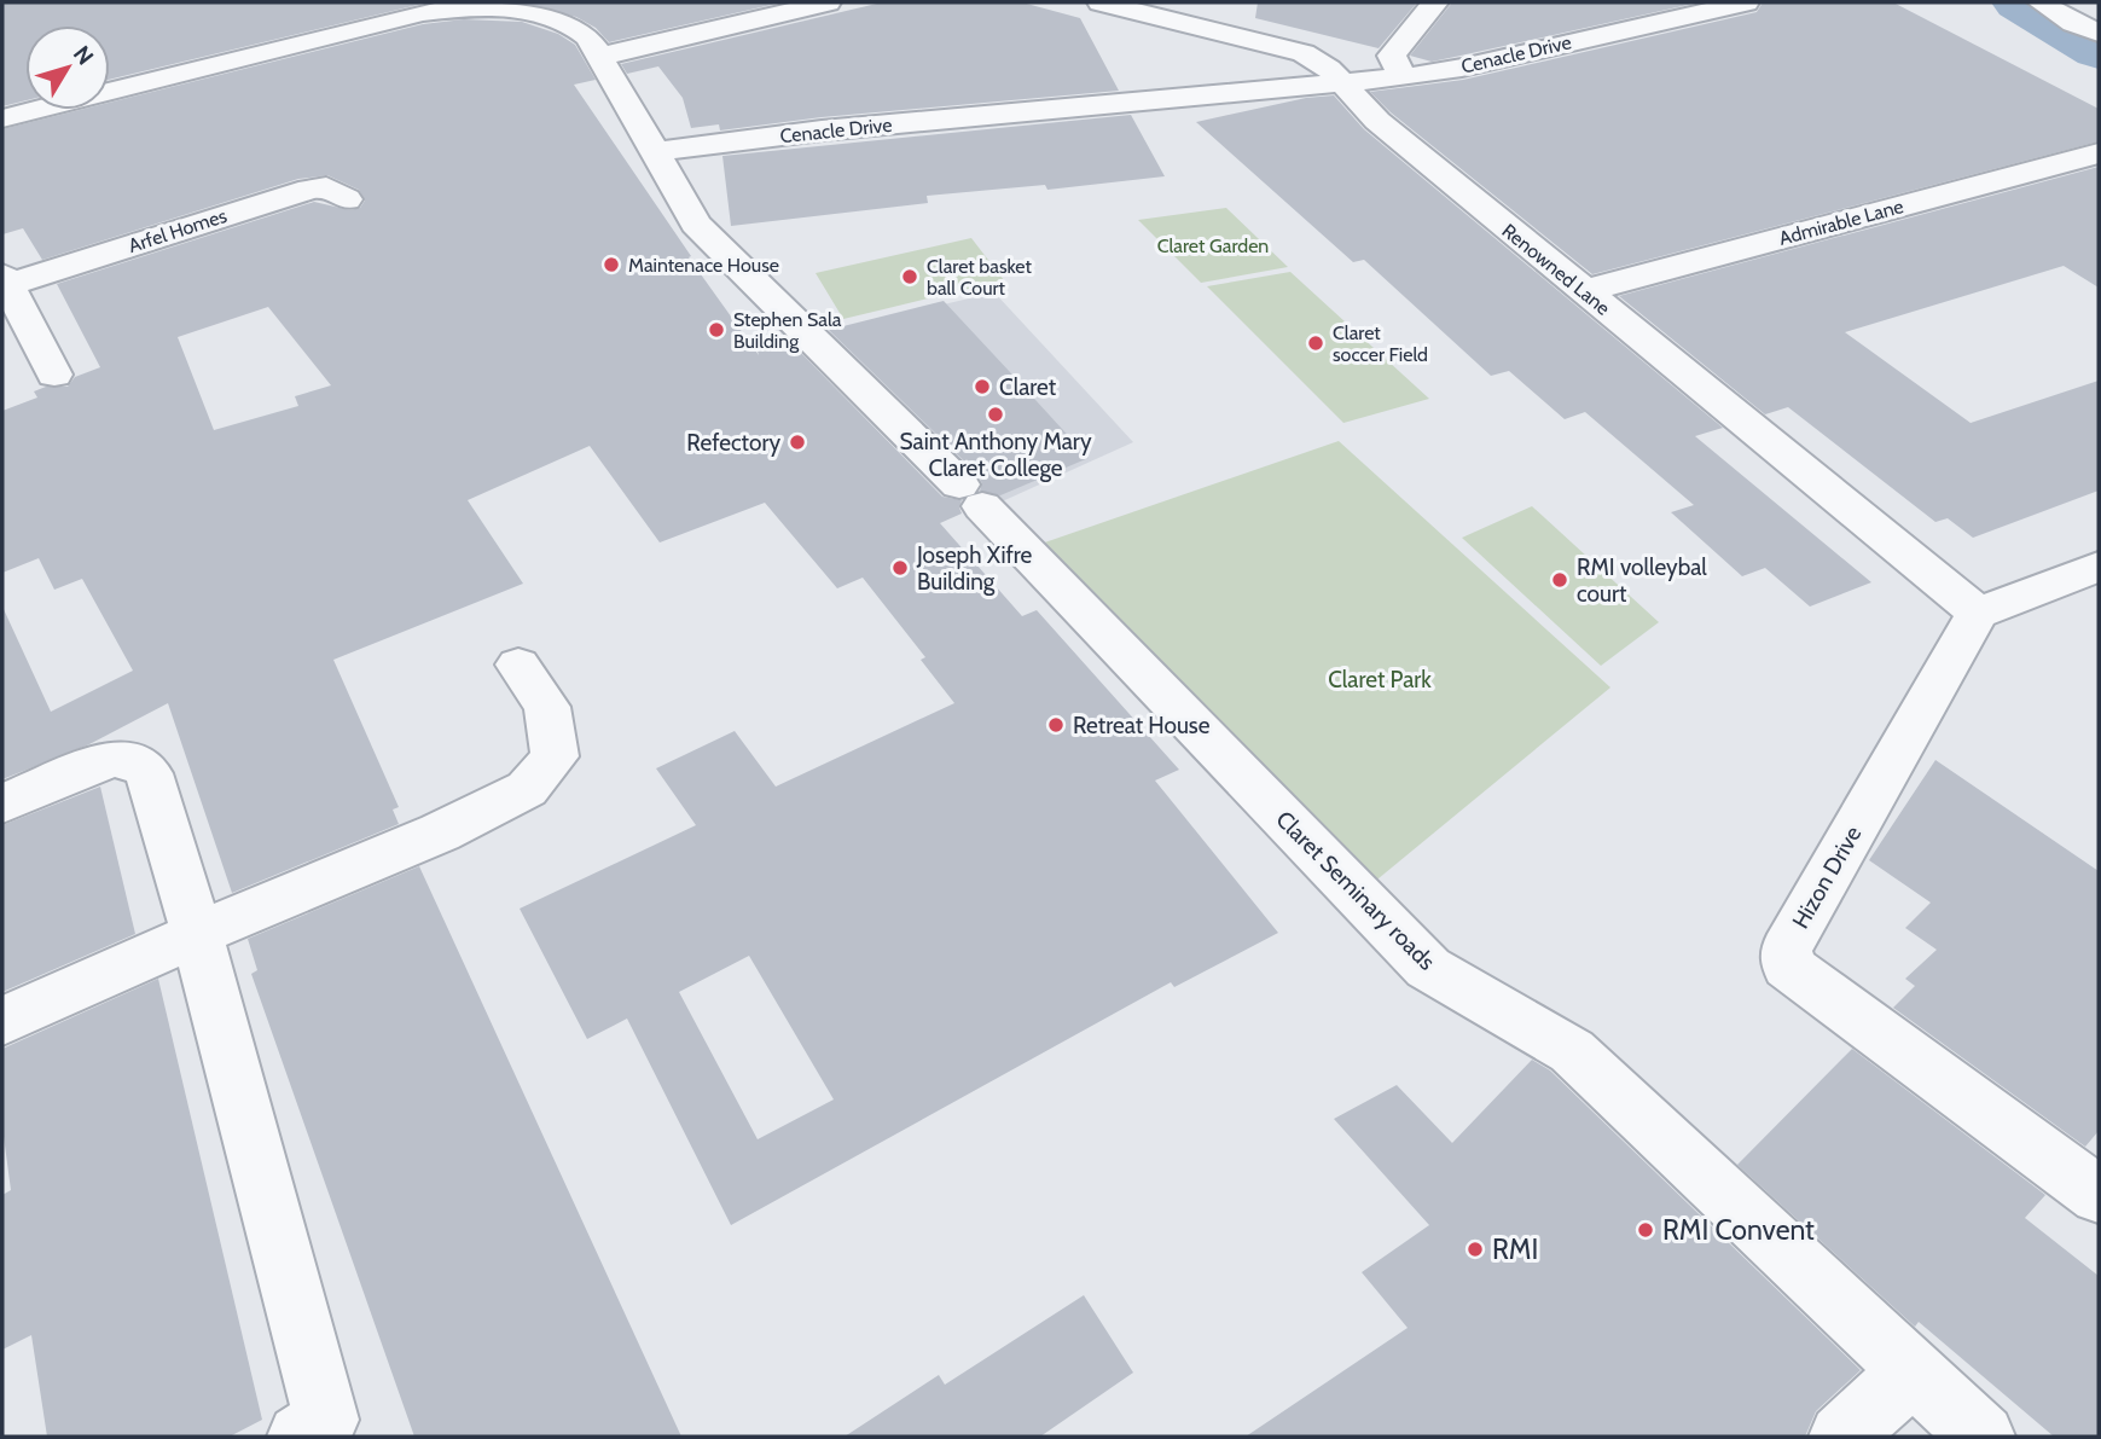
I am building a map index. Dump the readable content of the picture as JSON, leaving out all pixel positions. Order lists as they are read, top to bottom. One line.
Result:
{"streets":{"street":["Cenacle Drive","Admirable Lane","Arfel Homes","Renowned Lane","Hizon Drive","Claret Seminary roads"]},"crossings":[["Cenacle Drive","Renowned Lane"],["Cenacle Drive","Claret Seminary roads"],["Admirable Lane","Renowned Lane"],["Renowned Lane","Hizon Drive"]],"parks":["Claret Garden","Claret Park"],"places":["Maintenace House","Claret basket ball Court","Stephen Sala Building","Claret soccer Field","Claret","Saint Anthony Mary Claret College","Refectory","Joseph Xifre Building","RMI volleybal court","Retreat House","RMI Convent","RMI"],"north":"top right"}
